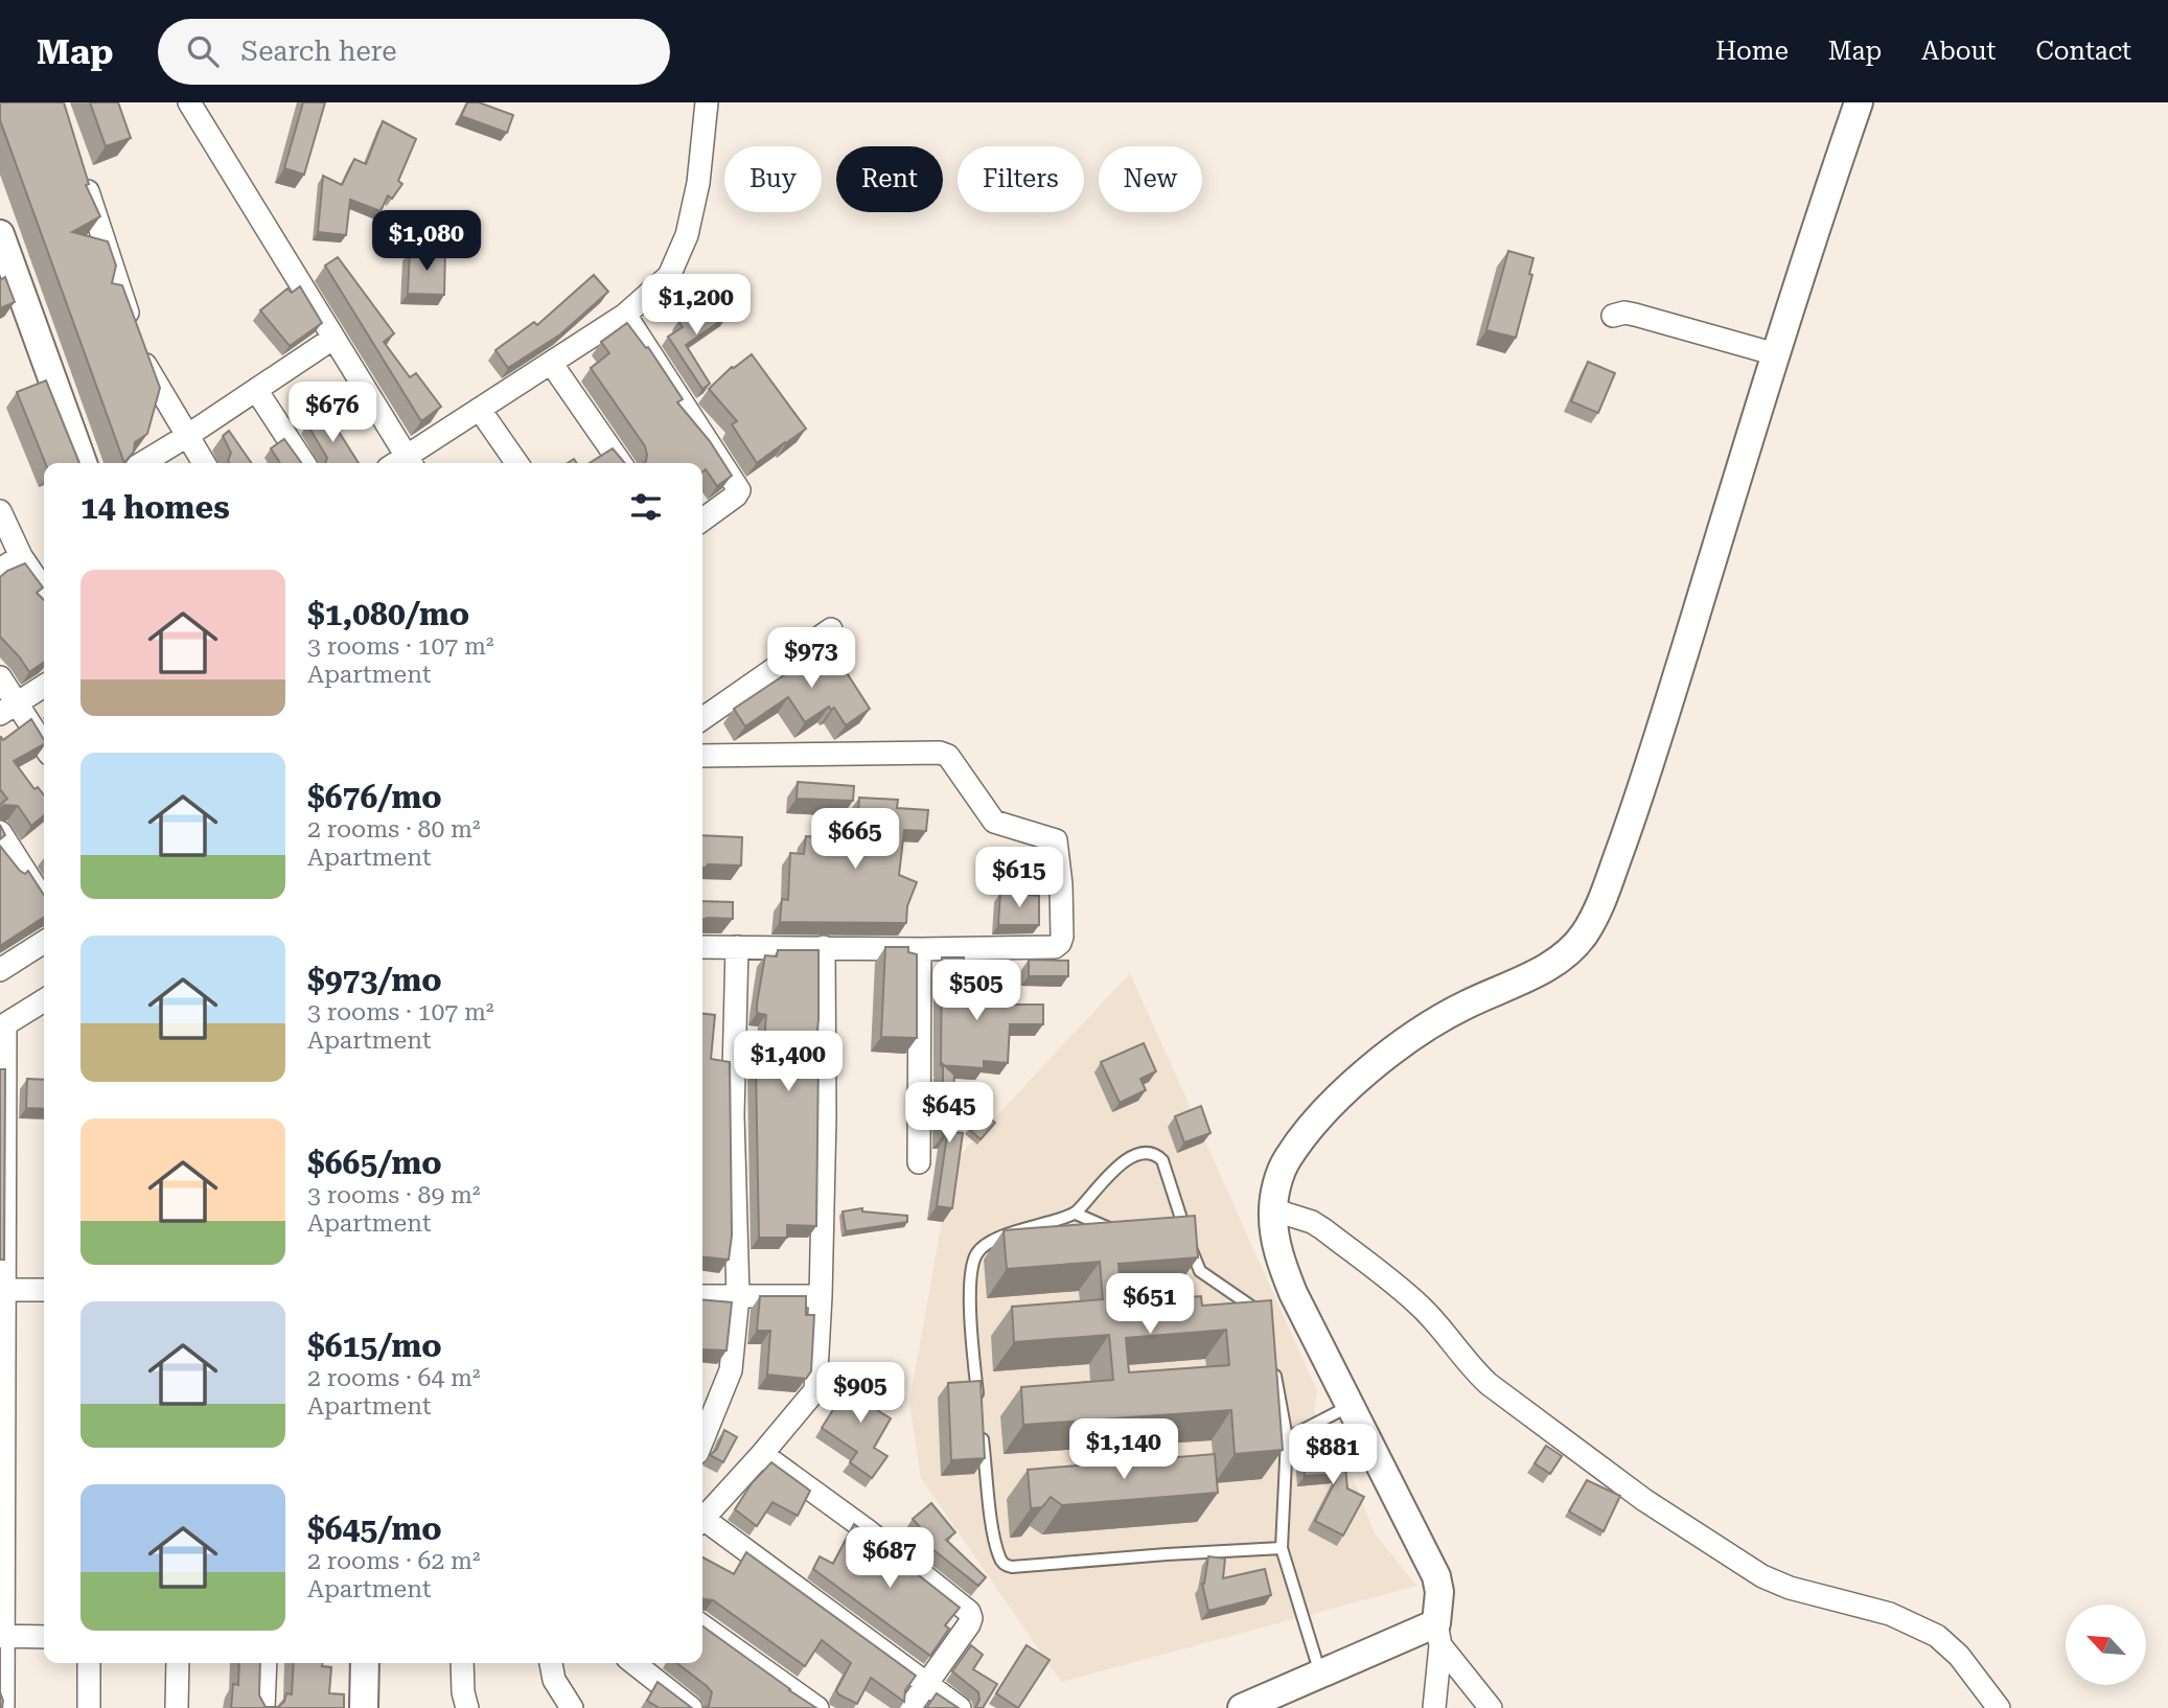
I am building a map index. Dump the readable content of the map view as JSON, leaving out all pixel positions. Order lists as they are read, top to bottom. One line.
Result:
{"north":"top left","page":{"header":"Map","search":"Search here","nav":["Home","Map","About","Contact"],"chip":["Buy","Rent","Filters","New"],"price":["$1,080","$1,200","$676","$973","$665","$615","$505","$1,400","$645","$651","$905","$1,140","$881","$687"],"heading":"14 homes","list":[{"name":"$1,080/mo","note":"3 rooms · 107 m² · Apartment"},{"name":"$676/mo","note":"2 rooms · 80 m² · Apartment"},{"name":"$973/mo","note":"3 rooms · 107 m² · Apartment"},{"name":"$665/mo","note":"3 rooms · 89 m² · Apartment"},{"name":"$615/mo","note":"2 rooms · 64 m² · Apartment"},{"name":"$645/mo","note":"2 rooms · 62 m² · Apartment"}]}}
